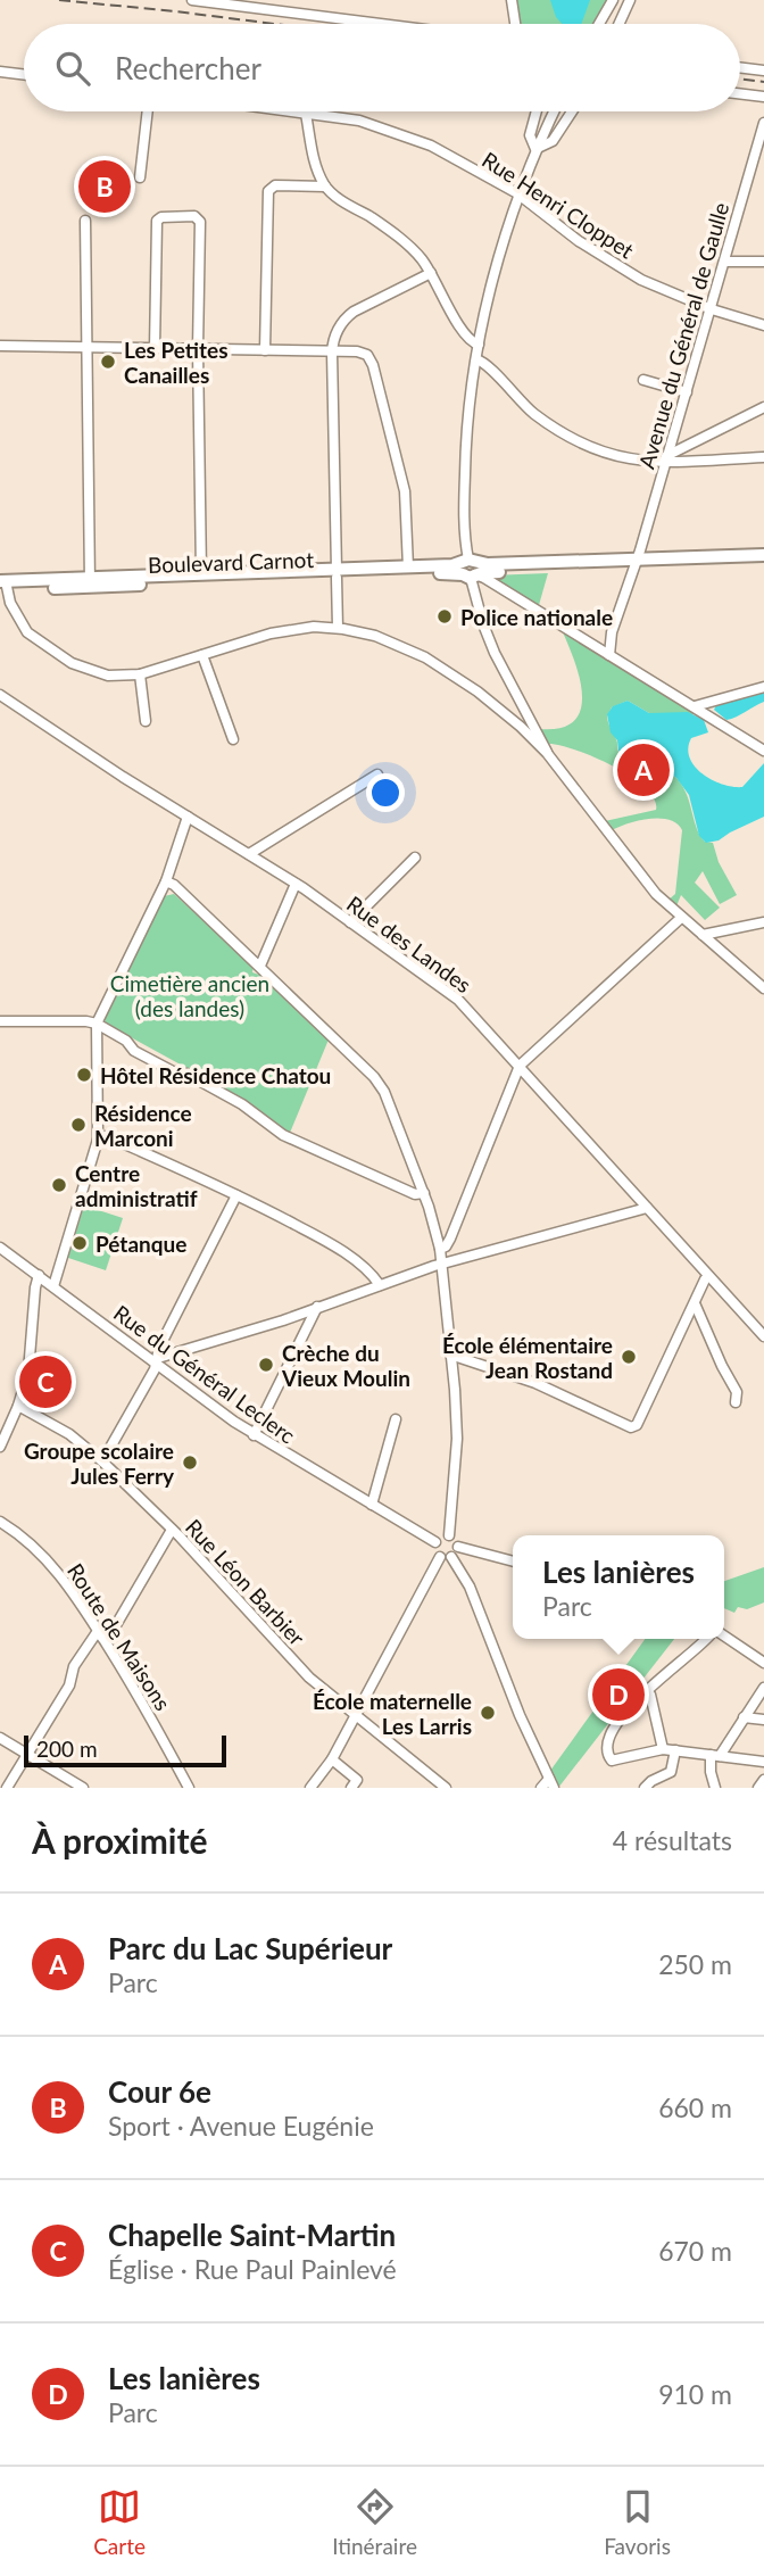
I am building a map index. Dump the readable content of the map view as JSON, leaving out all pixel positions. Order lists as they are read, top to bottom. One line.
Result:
{"streets":{"main road":["Boulevard Carnot"],"street":["Rue Henri Cloppet","Avenue du Général de Gaulle","Rue des Landes","Rue du Général Leclerc","Rue Léon Barbier","Route de Maisons"]},"crossings":[["Rue Henri Cloppet","Avenue du Général de Gaulle"],["Avenue du Général de Gaulle","Boulevard Carnot"]],"parks":["Cimetière ancien (des landes)"],"places":["Les Petites Canailles","Police nationale","Hôtel Résidence Chatou","Résidence Marconi","Centre administratif","Pétanque","École élémentaire Jean Rostand","Crèche du Vieux Moulin","Groupe scolaire Jules Ferry","École maternelle Les Larris"],"scale_bar":"200 m","page":{"search":"Rechercher","pins":["B","A","C","D"],"popup":["Les lanières","Parc"],"scale":"200 m","heading":["À proximité","4 résultats"],"list":[{"mark":"A","name":"Parc du Lac Supérieur","note":"Parc","value":"250 m"},{"mark":"B","name":"Cour 6e","note":"Sport · Avenue Eugénie","value":"660 m"},{"mark":"C","name":"Chapelle Saint-Martin","note":"Église · Rue Paul Painlevé","value":"670 m"},{"mark":"D","name":"Les lanières","note":"Parc","value":"910 m"}],"nav":["Carte","Itinéraire","Favoris"]}}
